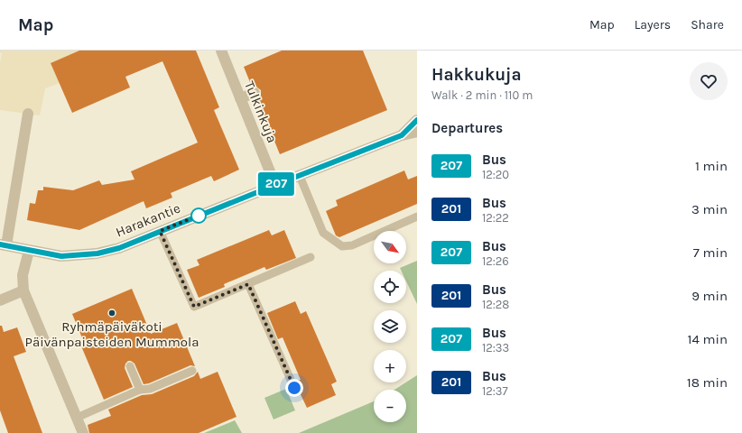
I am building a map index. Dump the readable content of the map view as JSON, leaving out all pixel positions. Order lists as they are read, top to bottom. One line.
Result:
{"streets":{"street":["Tulkinkuja","Harakantie"]},"crossings":[["Tulkinkuja","Harakantie"]],"places":["Ryhmäpäiväkoti Päivänpaisteiden Mummola"],"lines":["bus line 207"],"north":"bottom right","page":{"header":"Map","nav":["Map","Layers","Share"],"on_map":"207","heading":[["Hakkukuja","Walk · 2 min · 110 m"],"Departures"],"list":[{"mark":"207","name":"Bus","note":"12:20","value":"1 min"},{"mark":"201","name":"Bus","note":"12:22","value":"3 min"},{"mark":"207","name":"Bus","note":"12:26","value":"7 min"},{"mark":"201","name":"Bus","note":"12:28","value":"9 min"},{"mark":"207","name":"Bus","note":"12:33","value":"14 min"},{"mark":"201","name":"Bus","note":"12:37","value":"18 min"}],"map_buttons":["+","−"]}}
